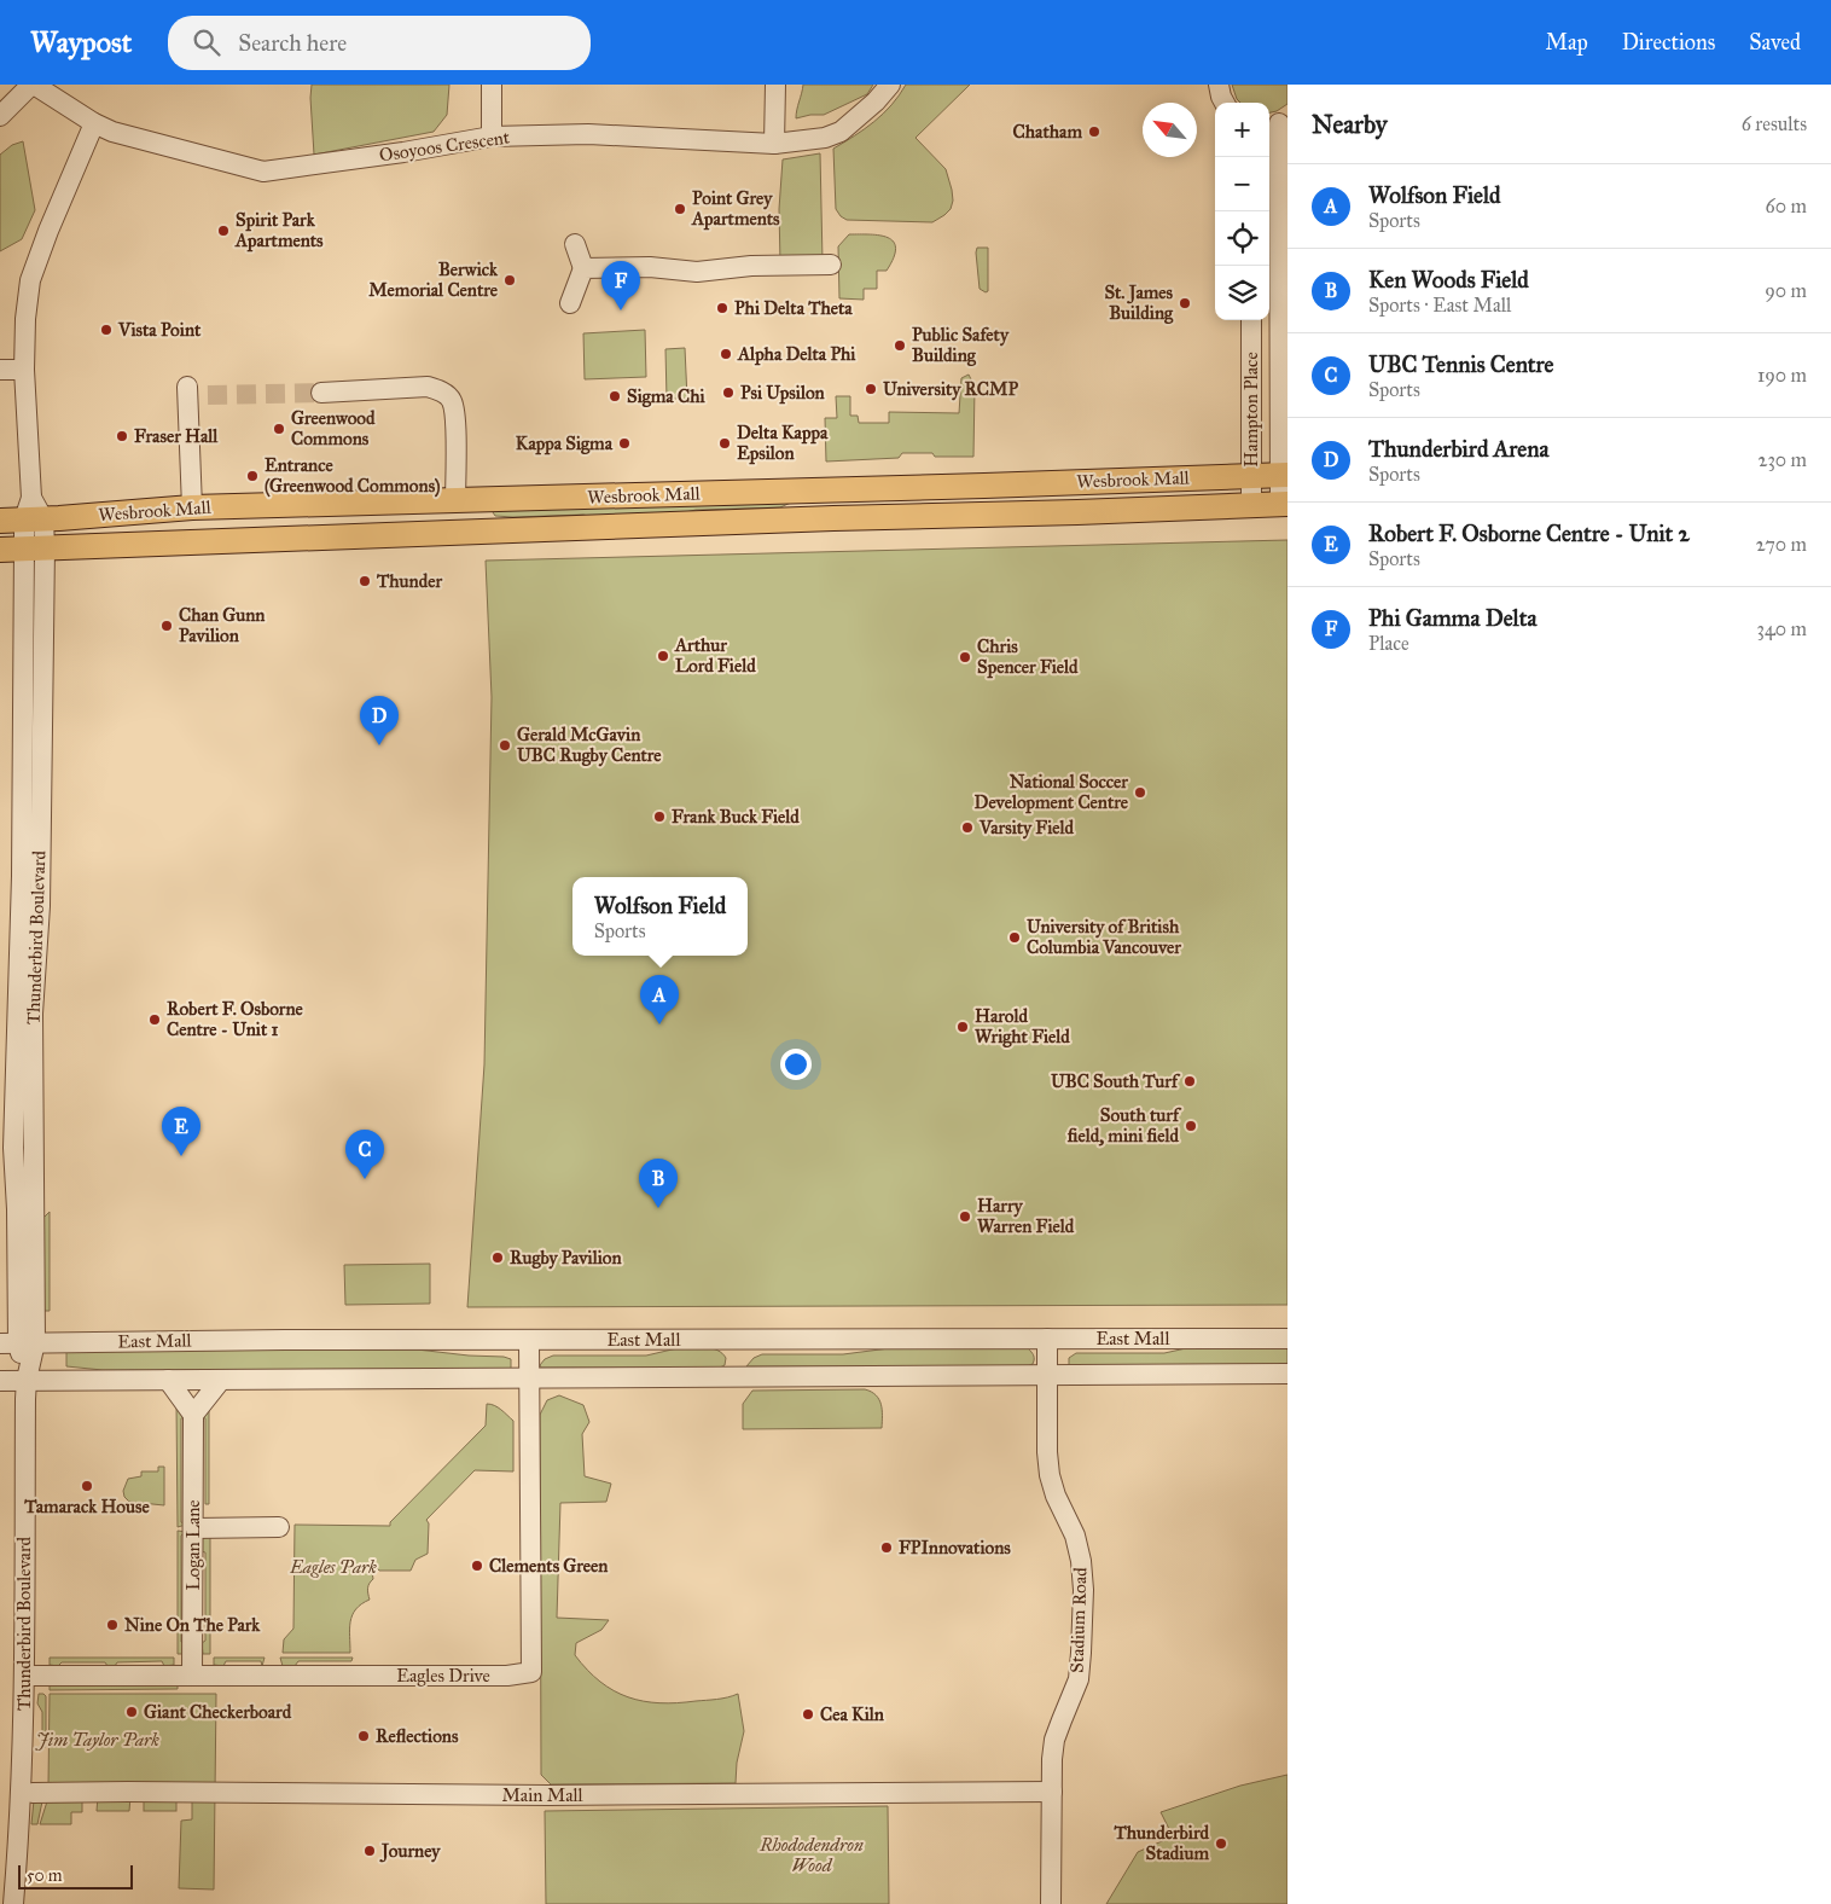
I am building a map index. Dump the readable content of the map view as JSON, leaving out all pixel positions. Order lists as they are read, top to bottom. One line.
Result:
{"streets":{"main road":["Wesbrook Mall"],"street":["Osoyoos Crescent","Hampton Place","Thunderbird Boulevard","East Mall","Logan Lane","Stadium Road","Eagles Drive","Main Mall"]},"crossings":[["Osoyoos Crescent","Thunderbird Boulevard"],["Hampton Place","Wesbrook Mall"],["Wesbrook Mall","Thunderbird Boulevard"],["Thunderbird Boulevard","East Mall"],["Thunderbird Boulevard","Eagles Drive"],["East Mall","Stadium Road"],["East Mall","Eagles Drive"],["Logan Lane","Eagles Drive"],["Stadium Road","Main Mall"]],"parks":["Eagles Park","Jim Taylor Park","Rhododendron Wood"],"places":["Chatham","Point Grey Apartments","Spirit Park Apartments","Berwick Memorial Centre","St. James Building","Phi Delta Theta","Vista Point","Public Safety Building","Alpha Delta Phi","University RCMP","Psi Upsilon","Sigma Chi","Greenwood Commons","Fraser Hall","Kappa Sigma","Delta Kappa Epsilon","Entrance (Greenwood Commons)","Thunder","Chan Gunn Pavilion","Arthur Lord Field","Chris Spencer Field","Gerald McGavin UBC Rugby Centre","National Soccer Development Centre","Frank Buck Field","Varsity Field","University of British Columbia Vancouver","Robert F. Osborne Centre - Unit 1","Harold Wright Field","UBC South Turf","South turf field, mini field","Harry Warren Field","Rugby Pavilion","Tamarack House","FPInnovations","Clements Green","Nine On The Park","Giant Checkerboard","Cea Kiln","Reflections","Thunderbird Stadium","Journey"],"scale_bar":"50 m","north":"top left","page":{"header":"Waypost","search":"Search here","nav":["Map","Directions","Saved"],"heading":["Nearby","6 results"],"map_buttons":["+","−"],"list":[{"mark":"A","name":"Wolfson Field","note":"Sports","value":"60 m"},{"mark":"B","name":"Ken Woods Field","note":"Sports · East Mall","value":"90 m"},{"mark":"C","name":"UBC Tennis Centre","note":"Sports","value":"190 m"},{"mark":"D","name":"Thunderbird Arena","note":"Sports","value":"230 m"},{"mark":"E","name":"Robert F. Osborne Centre - Unit 2","note":"Sports","value":"270 m"},{"mark":"F","name":"Phi Gamma Delta","note":"Place","value":"340 m"}],"pins":["F","D","A","E","C","B"],"popup":["Wolfson Field","Sports"],"scale":"50 m"}}
